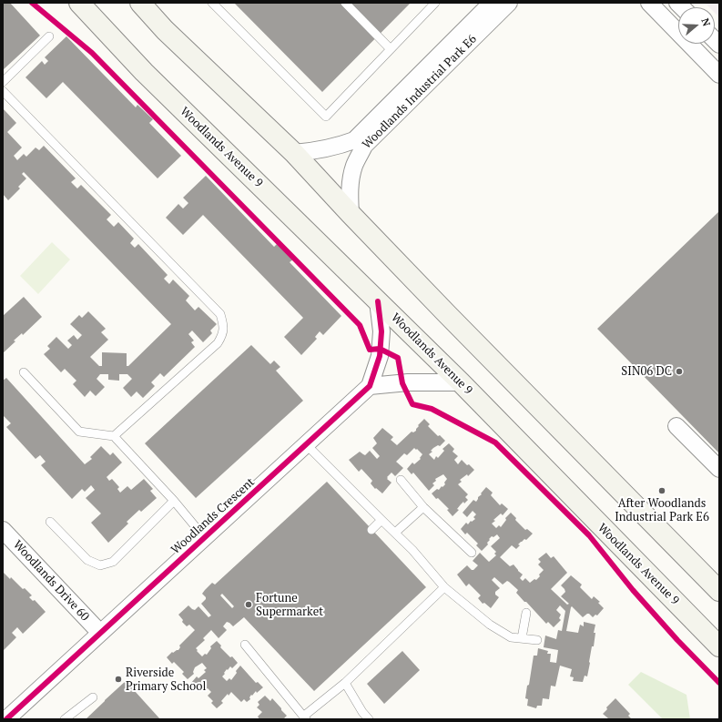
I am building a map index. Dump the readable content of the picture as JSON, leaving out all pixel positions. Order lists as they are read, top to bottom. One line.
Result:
{"streets":{"main road":["Woodlands Avenue 9"],"street":["Woodlands Industrial Park E6","Woodlands Crescent","Woodlands Drive 60"]},"crossings":[["Woodlands Avenue 9","Woodlands Crescent"],["Woodlands Crescent","Woodlands Drive 60"]],"places":["SIN06 DC","After Woodlands Industrial Park E6","Fortune Supermarket","Riverside Primary School"],"north":"right"}
